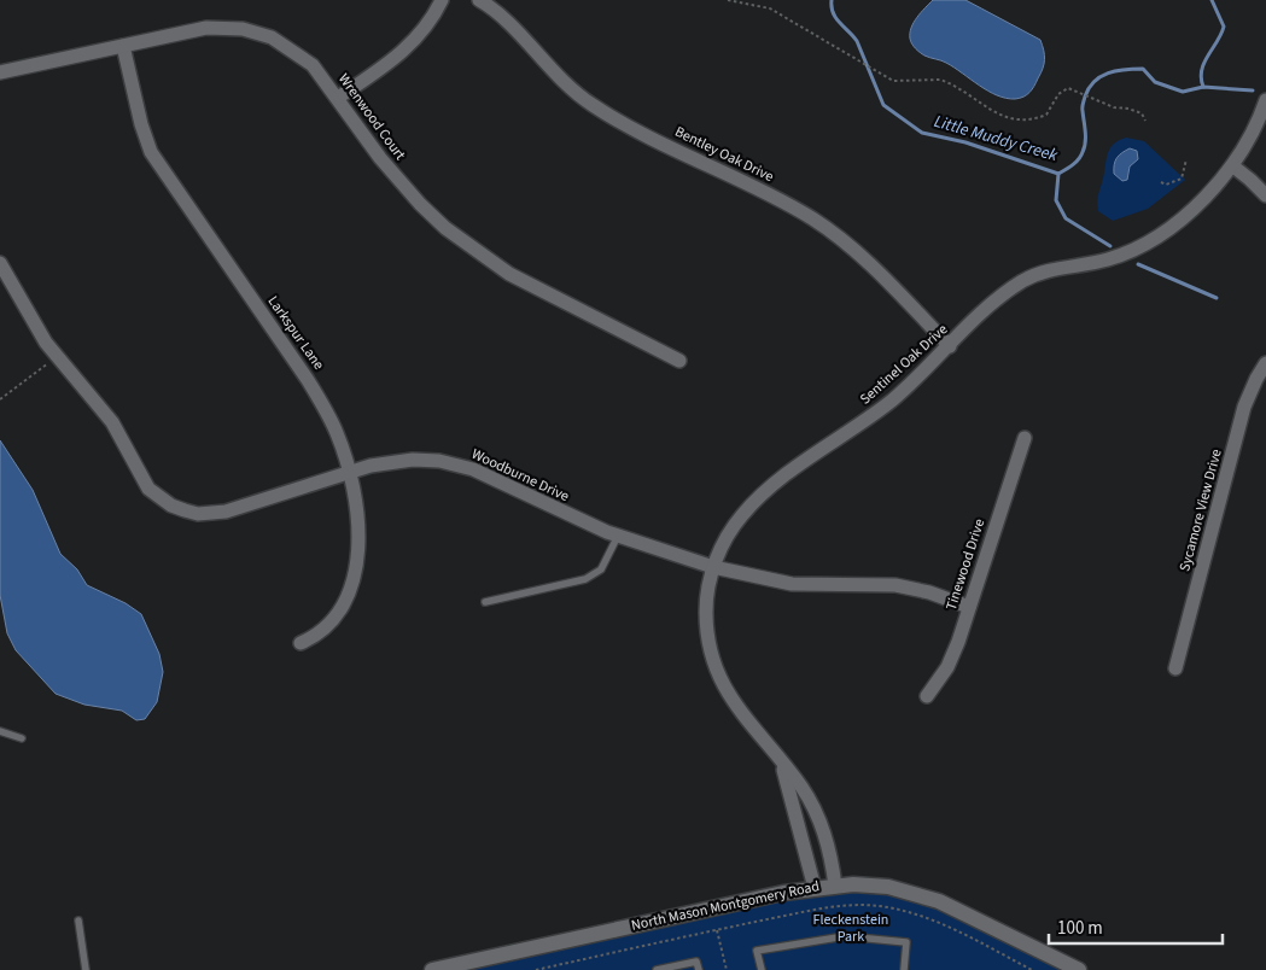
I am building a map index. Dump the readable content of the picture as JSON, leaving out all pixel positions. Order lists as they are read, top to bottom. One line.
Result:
{"streets":{"street":["Wrenwood Court","Bentley Oak Drive","Larkspur Lane","Sentinel Oak Drive","Woodburne Drive","Sycamore View Drive","Tinewood Drive","North Mason Montgomery Road"]},"crossings":[["Wrenwood Court","Larkspur Lane"],["Bentley Oak Drive","Sentinel Oak Drive"],["Larkspur Lane","Woodburne Drive"],["Sentinel Oak Drive","Woodburne Drive"],["Sentinel Oak Drive","North Mason Montgomery Road"],["Woodburne Drive","Tinewood Drive"]],"water":["Little Muddy Creek"],"parks":["Fleckenstein Park"],"scale_bar":"100 m"}
